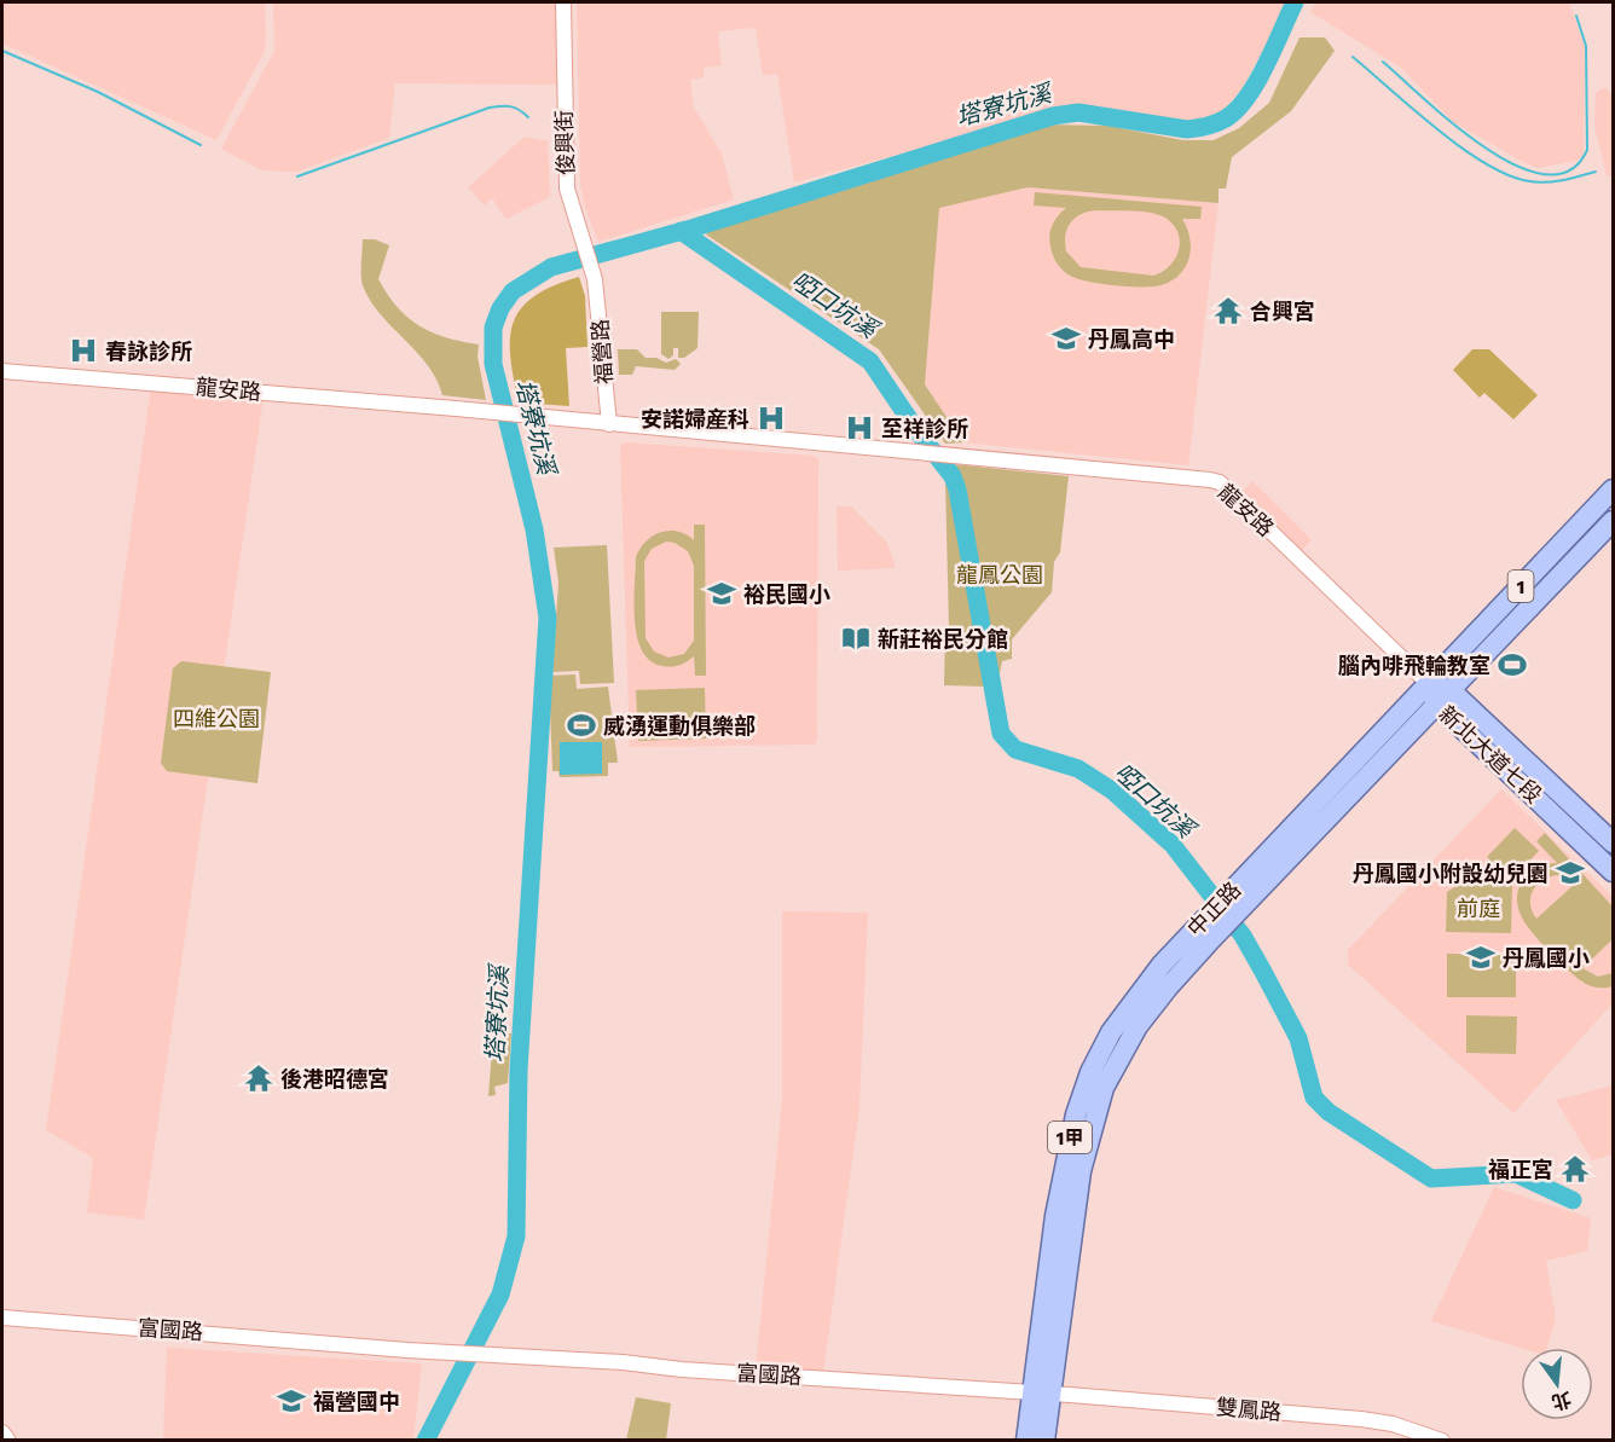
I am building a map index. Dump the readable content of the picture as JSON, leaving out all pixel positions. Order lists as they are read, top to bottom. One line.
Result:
{"streets":{"main road":["1","新北大道七段","中正路","1甲"],"street":["俊興街","福營路","龍安路","富國路","雙鳳路"]},"crossings":[["俊興街","福營路"],["福營路","龍安路"],["龍安路","新北大道七段"],["龍安路","中正路"],["新北大道七段","中正路"],["中正路","富國路"],["中正路","雙鳳路"],["富國路","雙鳳路"]],"water":["塔寮坑溪","啞口坑溪"],"parks":["龍鳳公園","四維公園","前庭"],"places":{"temple":["合興宮","後港昭德宮","福正宮"],"school or university":["丹鳳高中","裕民國小","丹鳳國小附設幼兒園","丹鳳國小","福營國中"],"hospital":["春詠診所","安諾婦産科","至祥診所"],"library":["新莊裕民分館"],"sports":["腦內啡飛輪教室","威湧運動俱樂部"]},"north":"bottom"}
